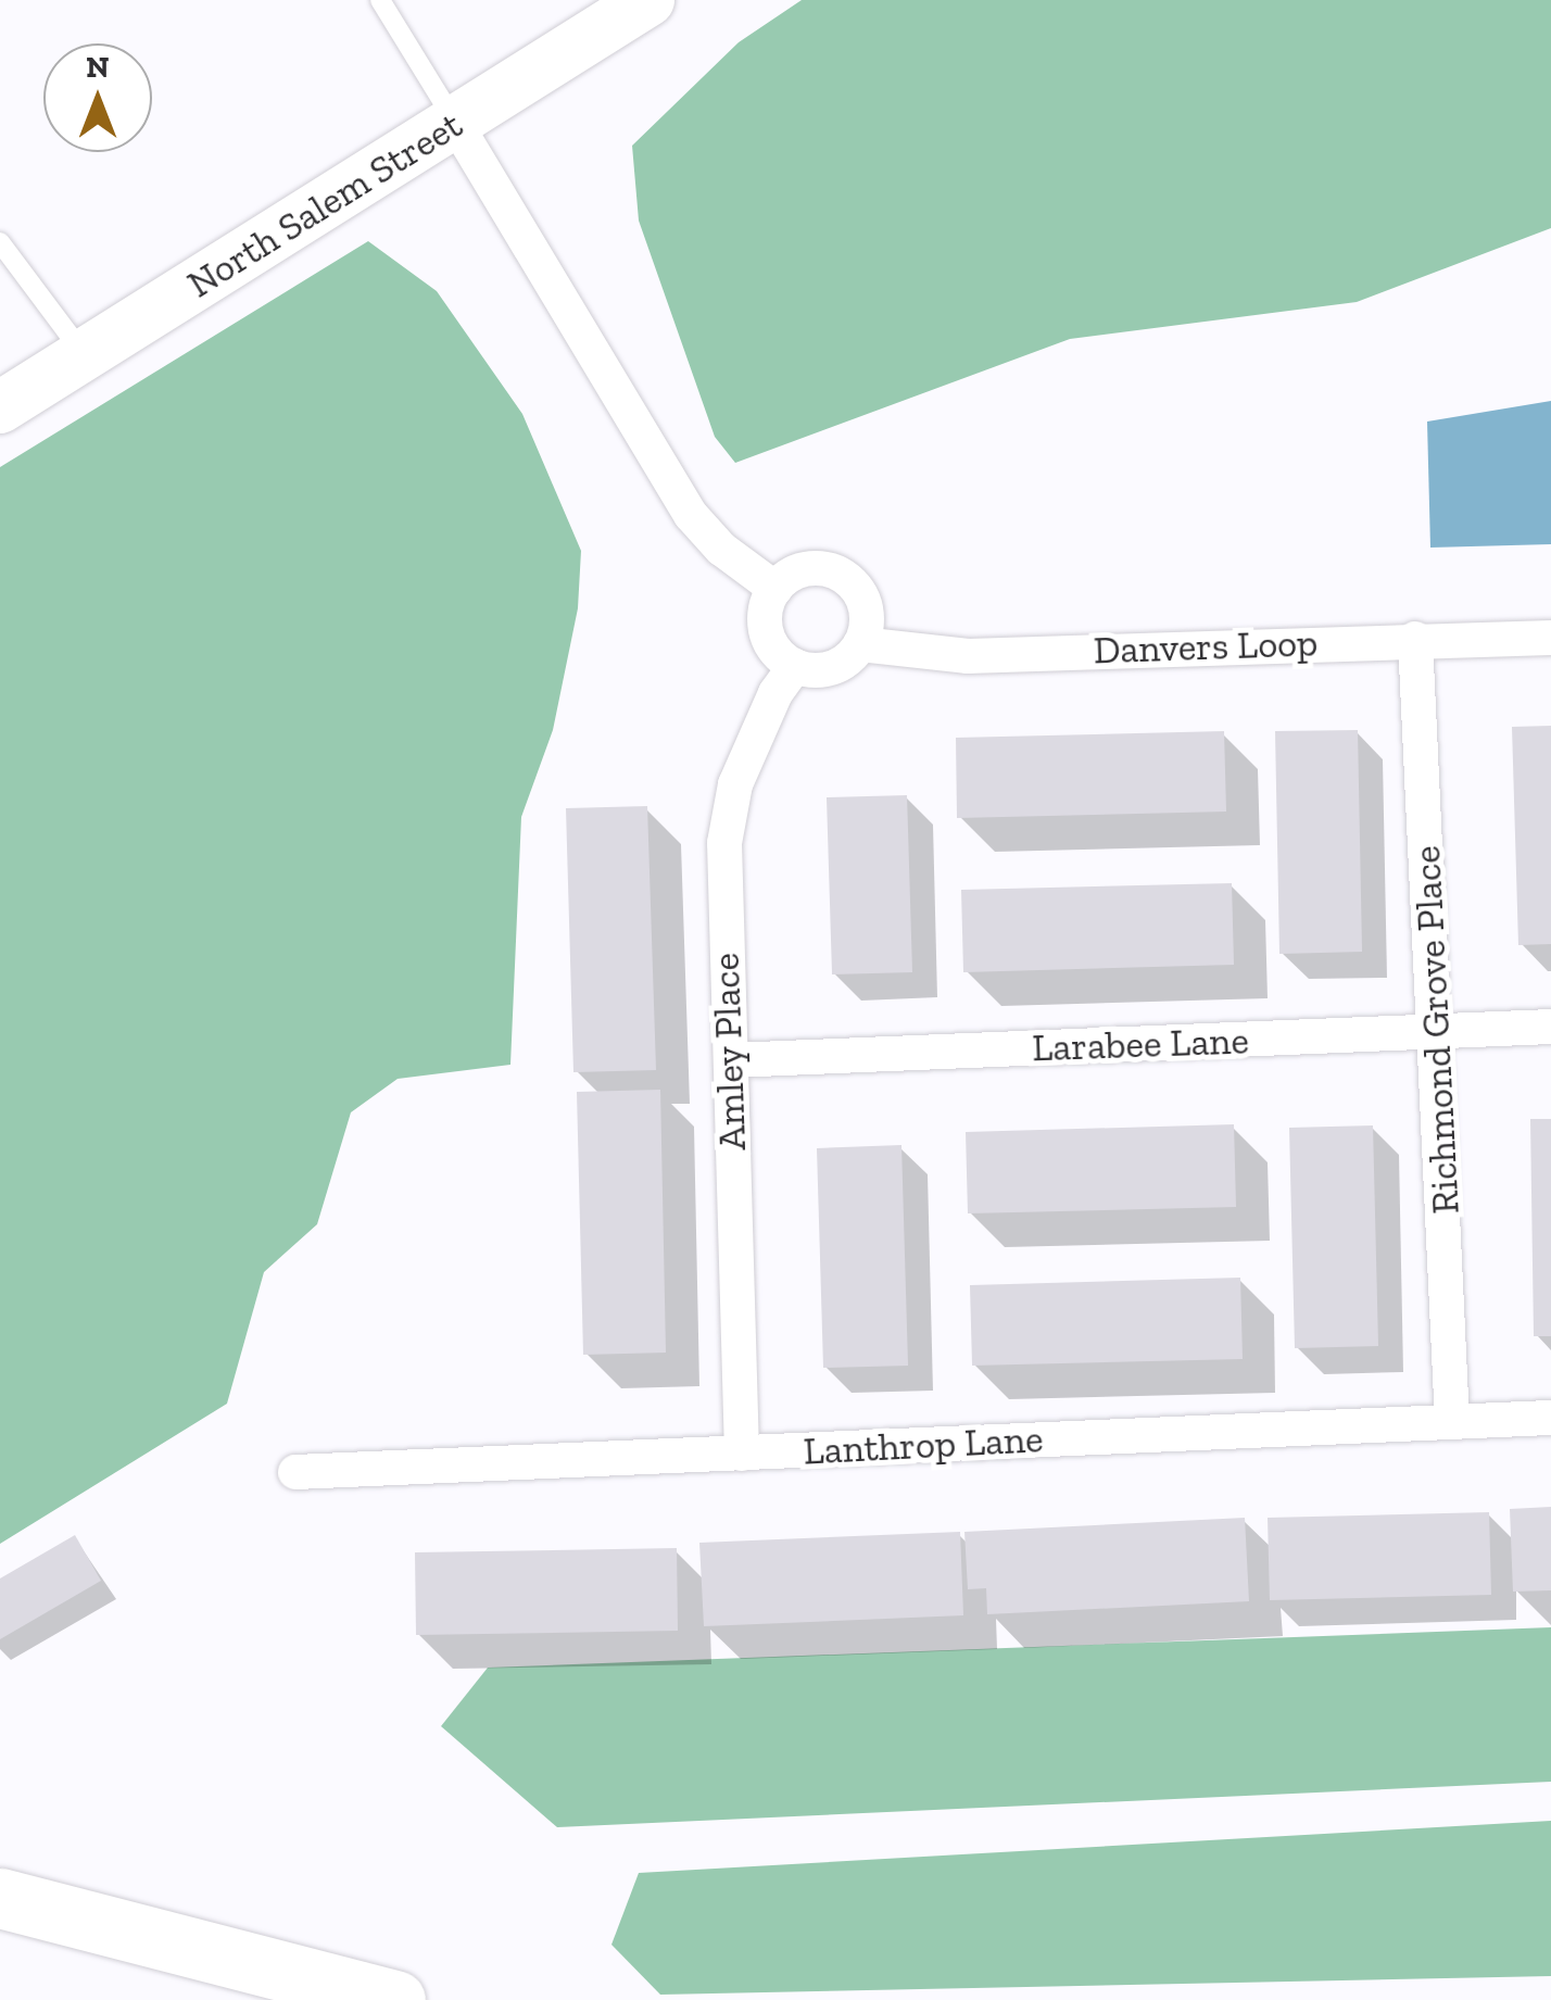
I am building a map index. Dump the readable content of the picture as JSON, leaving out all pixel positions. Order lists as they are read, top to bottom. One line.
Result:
{"streets":{"main road":["North Salem Street"],"street":["Danvers Loop","Richmond Grove Place","Larabee Lane","Amley Place","Lanthrop Lane"]},"crossings":[["Danvers Loop","Richmond Grove Place"],["Danvers Loop","Amley Place"],["Richmond Grove Place","Larabee Lane"],["Richmond Grove Place","Lanthrop Lane"],["Larabee Lane","Amley Place"],["Amley Place","Lanthrop Lane"]],"north":"top"}
